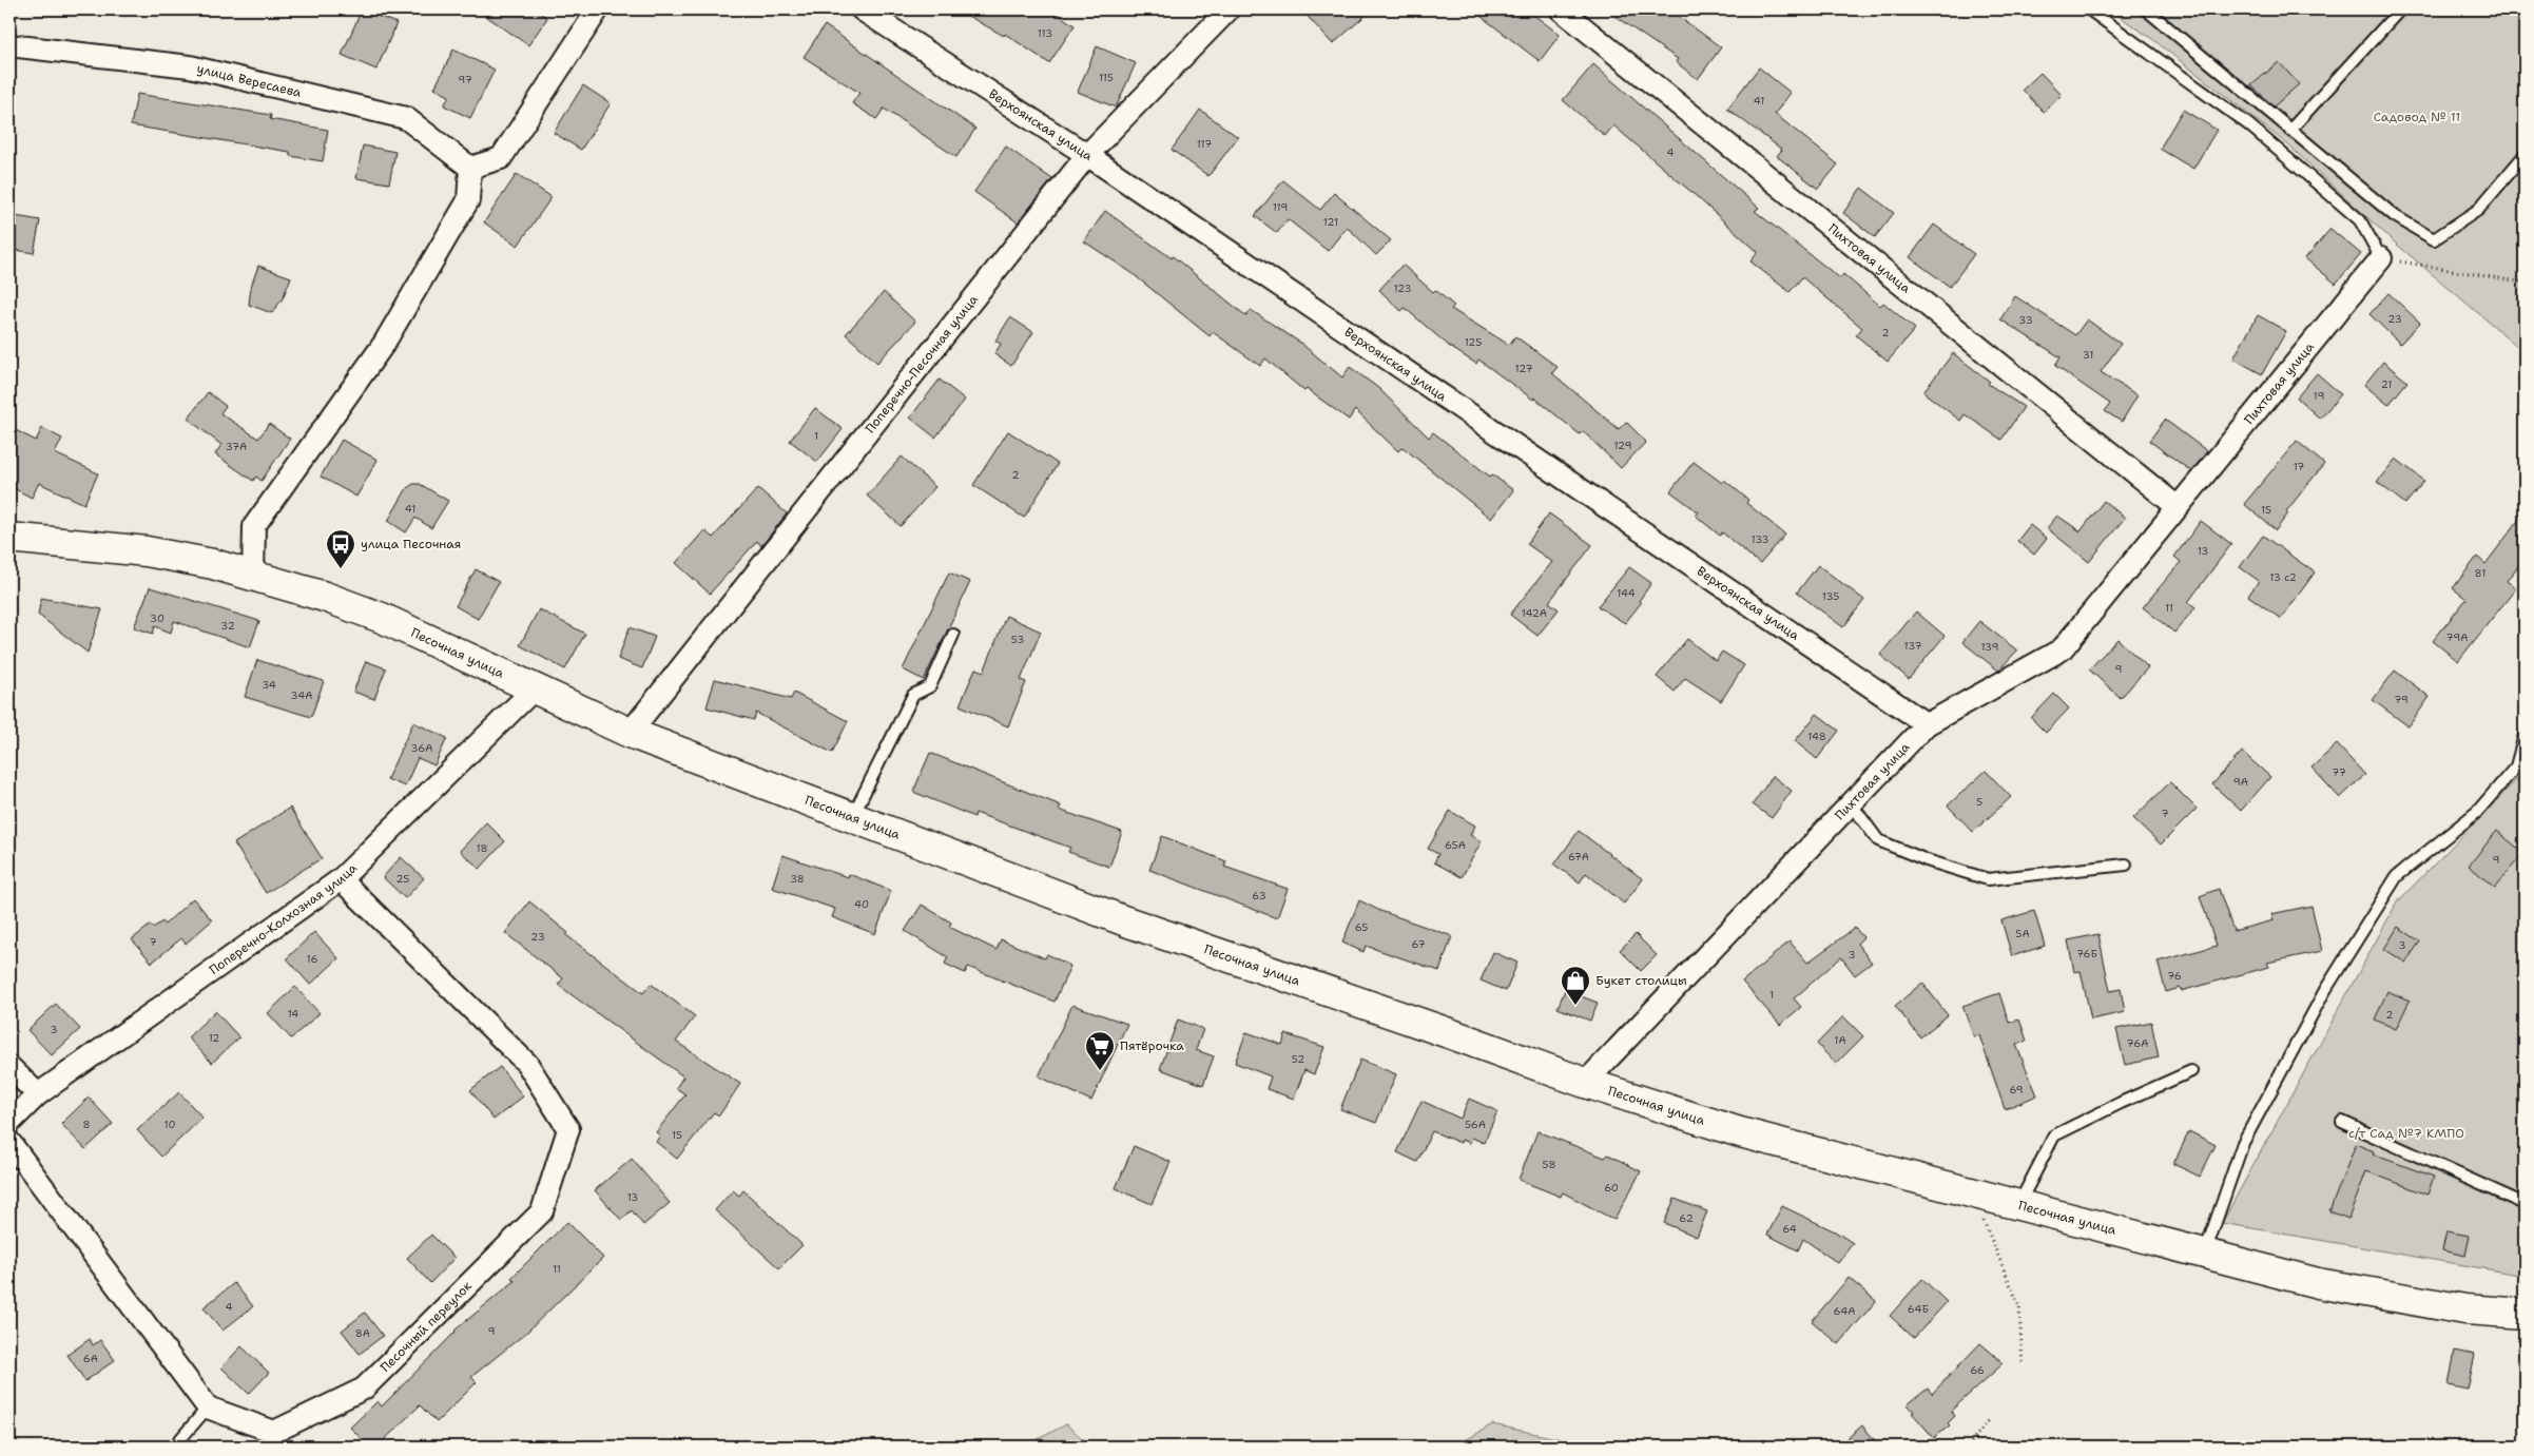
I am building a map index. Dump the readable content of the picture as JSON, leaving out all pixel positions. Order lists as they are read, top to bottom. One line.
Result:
{"streets":{"main road":["Песочная улица"],"street":["улица Вересаева","Верхоянская улица","Пихтовая улица","Поперечно-Песочная улица","Поперечно-Колхозная улица","Песочный переулок"]},"crossings":[["Верхоянская улица","Пихтовая улица"],["Верхоянская улица","Поперечно-Песочная улица"],["Пихтовая улица","Песочная улица"],["Поперечно-Песочная улица","Песочная улица"],["Песочная улица","Поперечно-Колхозная улица"],["Поперечно-Колхозная улица","Песочный переулок"]],"parks":["Садовод № 11","с/т Сад №7 КМПО"],"places":{"bus stop":["улица Песочная"],"shop":["Букет столицы"],"supermarket":["Пятёрочка"]},"house_numbers":["113","115","97","41","117","4","119","121","123","23","33","2","125","31","127","21","19","1","129","37А","17","2","41","15","133","13","81","13 с2","144","135","11","142А","30","32","79А","53","137","139","9","34","34А","79","148","36А","77","9А","5","7","65А","18","67А","9","25","38","63","40","65","5А","23","7","67","3","76Б","3","16","76","1","14","2","3","12","1А","76А","52","69","8","10","56А","15","58","60","13","62","64","11","4","64Б","64А","9","8А","6А","66"]}
